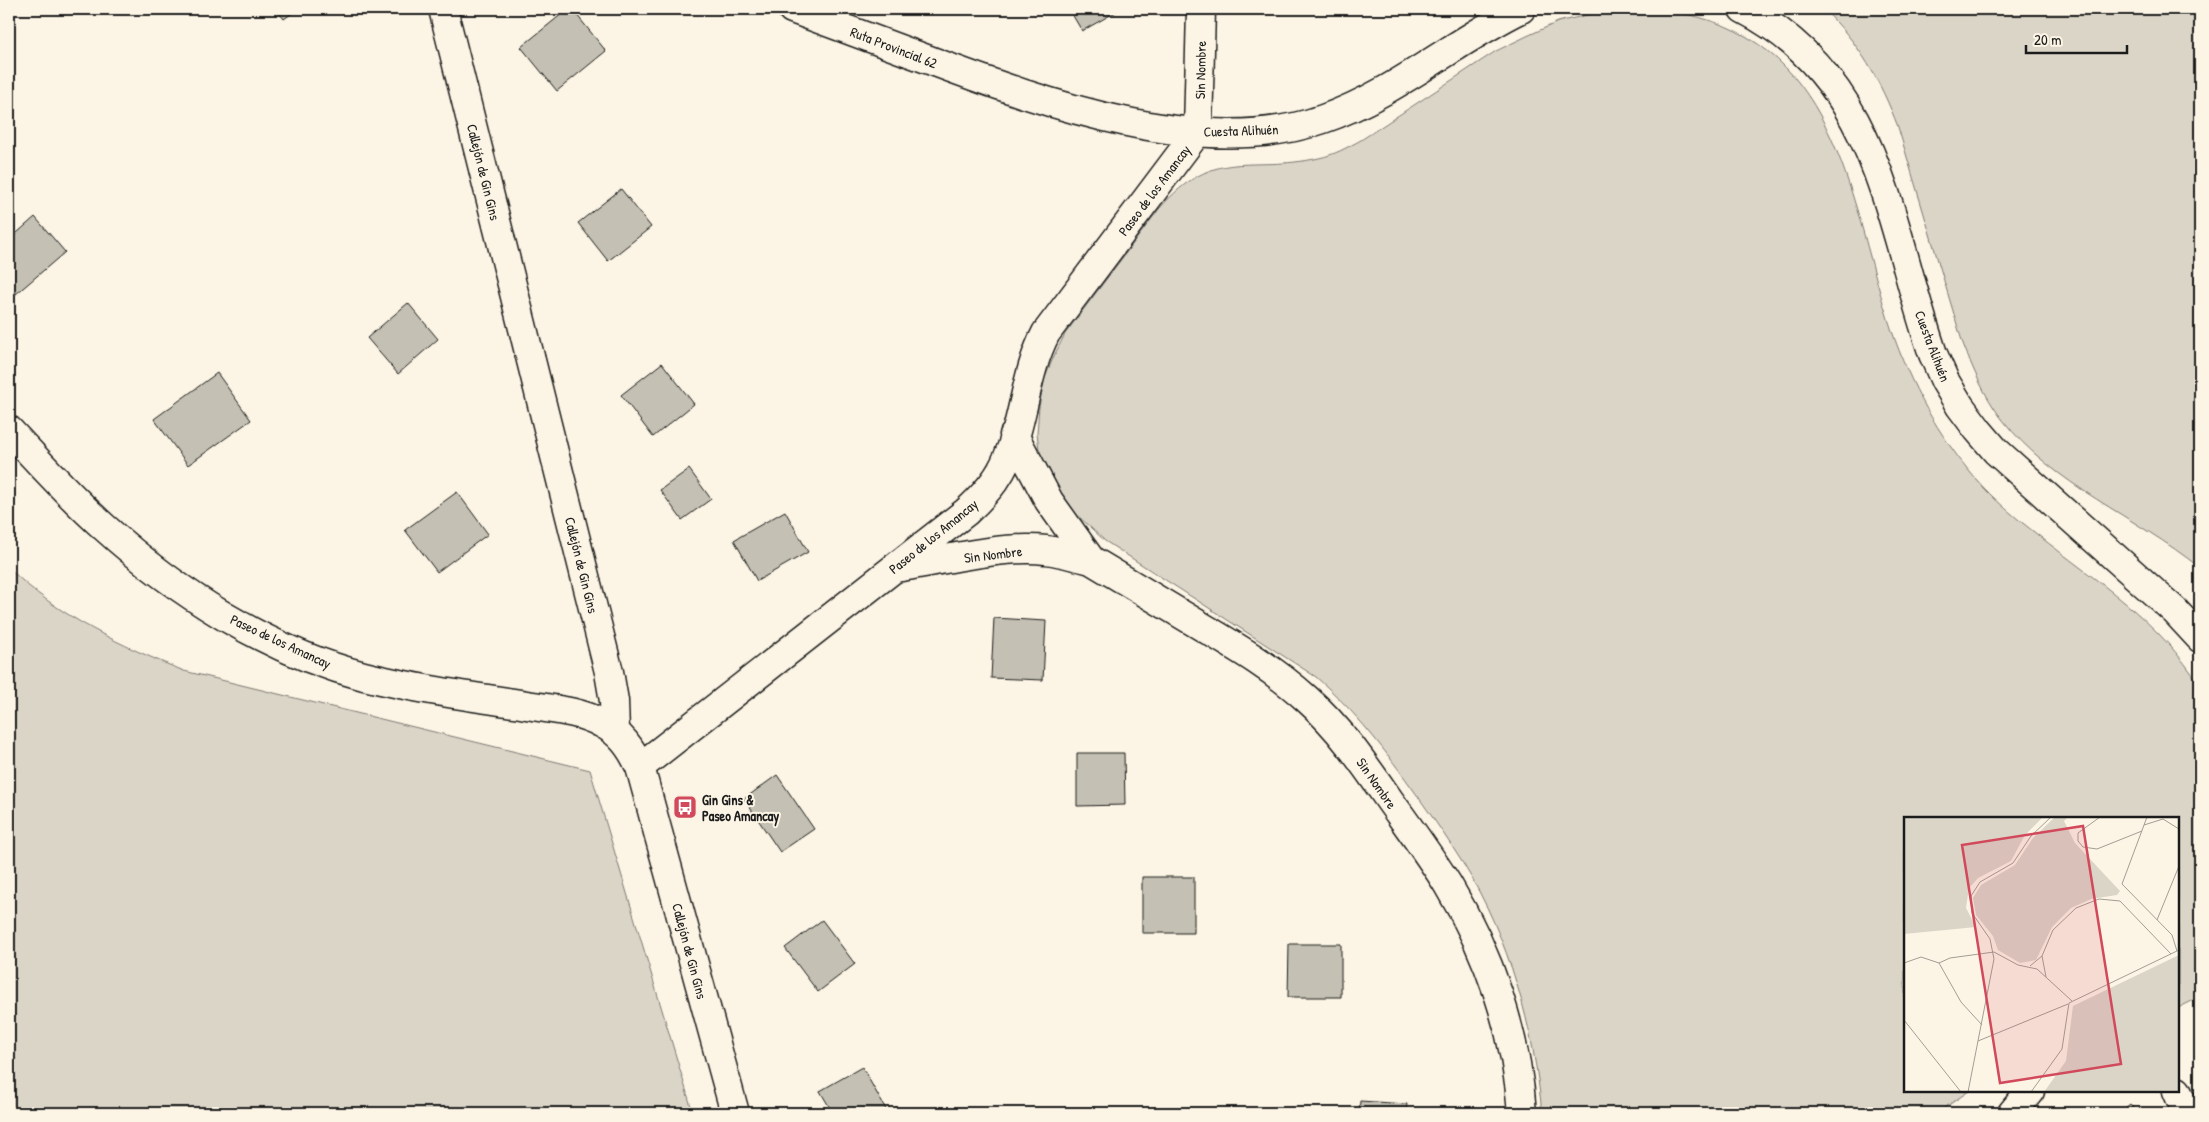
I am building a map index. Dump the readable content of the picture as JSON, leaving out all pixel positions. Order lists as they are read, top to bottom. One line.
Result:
{"streets":{"street":["Ruta Provincial 62","Sin Nombre","Cuesta Alihuén","Callejón de Gin Gins","Paseo de los Amancay"]},"crossings":[["Ruta Provincial 62","Cuesta Alihuén"],["Sin Nombre","Cuesta Alihuén"],["Sin Nombre","Paseo de los Amancay"],["Cuesta Alihuén","Paseo de los Amancay"],["Callejón de Gin Gins","Paseo de los Amancay"]],"places":{"bus stop":["Gin Gins & Paseo Amancay"]},"scale_bar":"20 m"}
